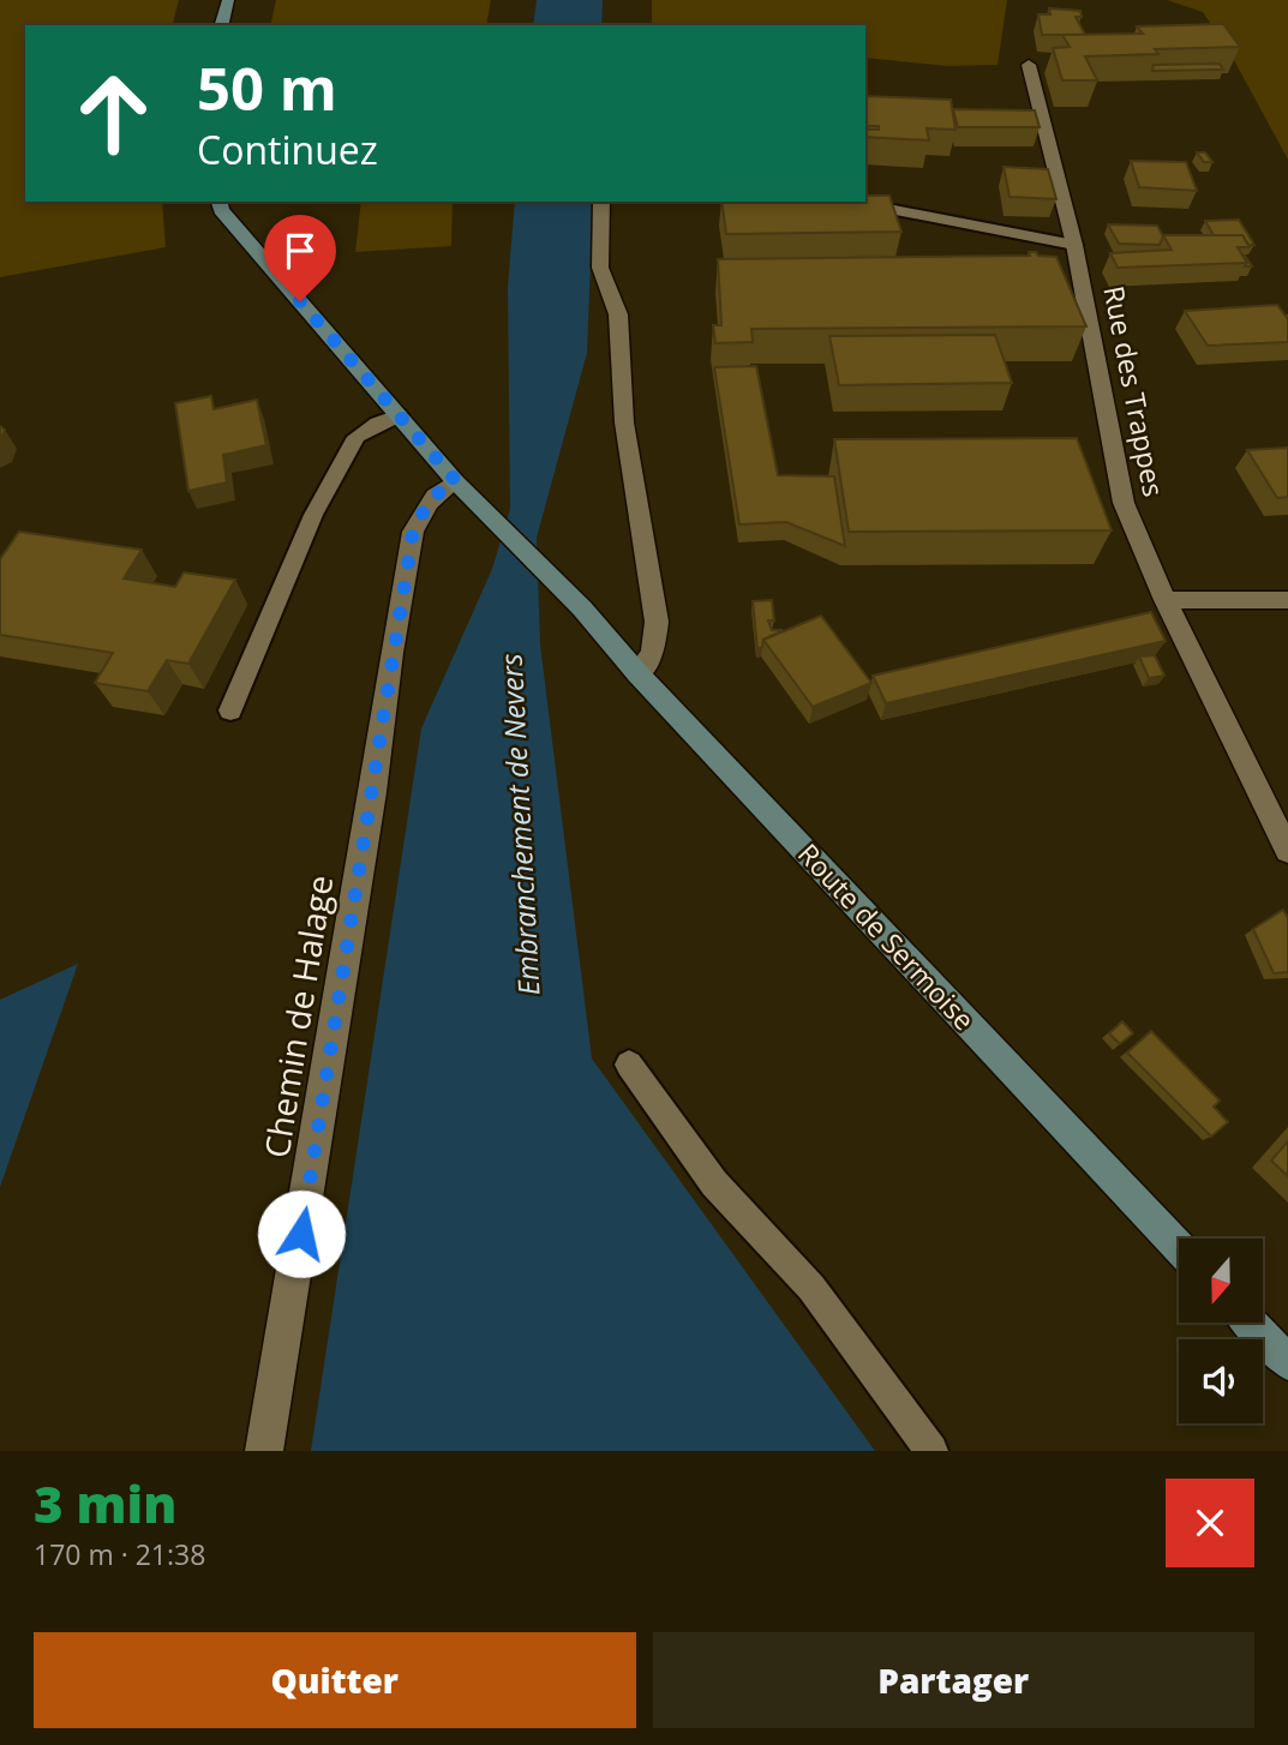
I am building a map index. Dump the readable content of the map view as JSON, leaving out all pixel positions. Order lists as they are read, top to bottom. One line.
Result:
{"streets":{"main road":["Route de Sermoise"],"street":["Rue des Trappes","Chemin de Halage"]},"crossings":[["Route de Sermoise","Chemin de Halage"]],"water":["Embranchement de Nevers"],"north":"bottom","page":{"turn":["50 m","Continuez"],"heading":["3 min","170 m · 21:38"],"buttons":["Quitter","Partager"]}}
